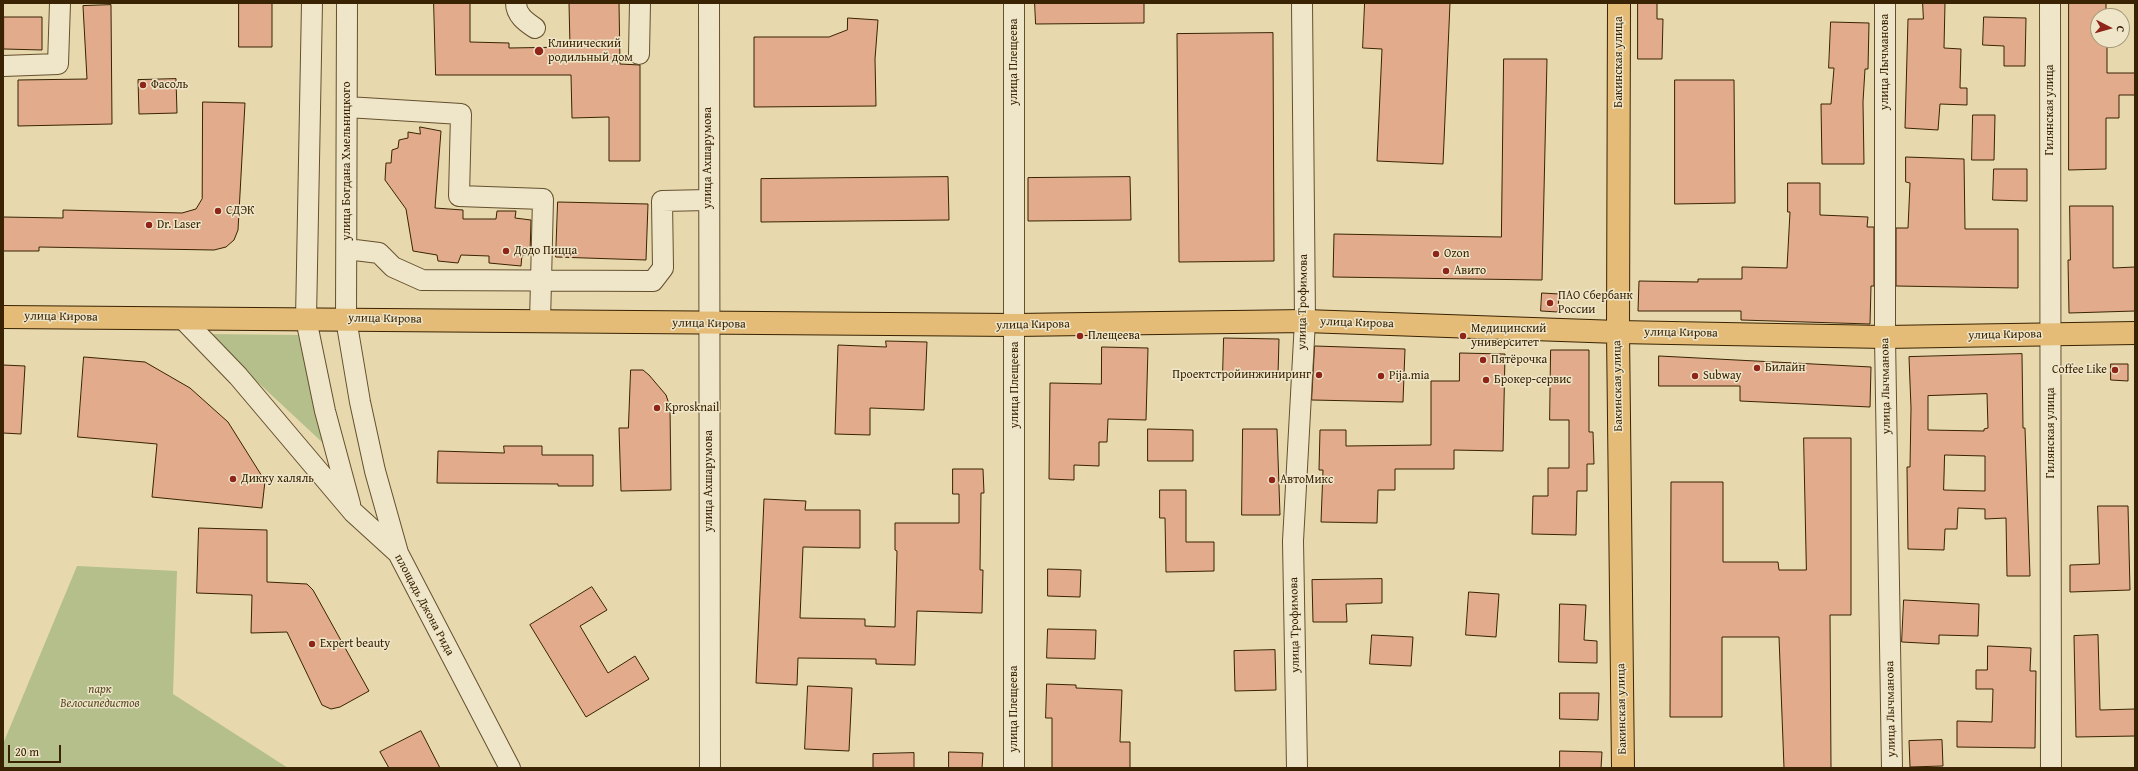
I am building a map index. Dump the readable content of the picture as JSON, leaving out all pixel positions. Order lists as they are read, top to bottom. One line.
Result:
{"streets":{"main road":["Бакинская улица","улица Кирова"],"street":["улица Плещеева","улица Лычманова","Гилянская улица","улица Ахшарумова","улица Богдана Хмельницкого","улица Трофимова","площадь Джона Рида"]},"crossings":[["улица Плещеева","улица Кирова"],["Бакинская улица","улица Кирова"],["улица Лычманова","улица Кирова"],["Гилянская улица","улица Кирова"],["улица Ахшарумова","улица Кирова"],["улица Богдана Хмельницкого","улица Кирова"],["улица Богдана Хмельницкого","площадь Джона Рида"],["улица Трофимова","улица Кирова"],["улица Кирова","площадь Джона Рида"]],"parks":["парк Велосипедистов"],"places":["Клинический родильный дом","Фасоль","СДЭК","Dr. Laser","Додо Пицца","Ozon","Авито","ПАО Сбербанк России","Плещеева","Медицинский университет","Пятёрочка","Билайн","Coffee Like","Проектстройинжиниринг","Pija.mia","Subway","Брокер-сервис","Kprosknail","Дикку халяль","АвтоМикс","Expert beauty"],"scale_bar":"20 m","north":"right"}
